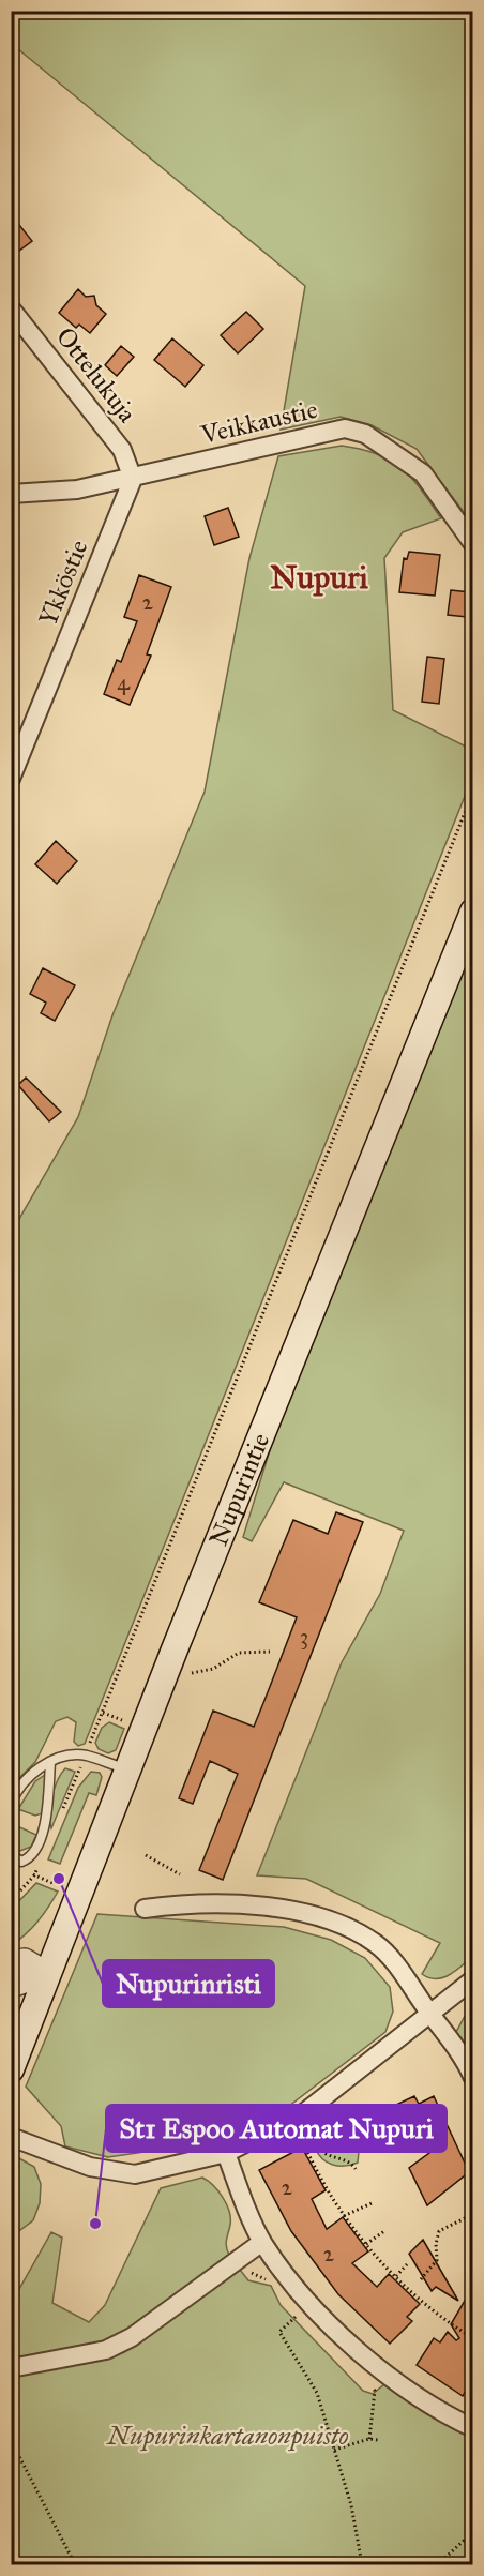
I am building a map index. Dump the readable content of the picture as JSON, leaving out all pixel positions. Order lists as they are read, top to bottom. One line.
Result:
{"streets":{"main road":["Nupurintie"],"street":["Ottelukuja","Veikkaustie","Ykköstie"]},"crossings":[["Ottelukuja","Veikkaustie"],["Ottelukuja","Ykköstie"],["Veikkaustie","Ykköstie"]],"districts":["Nupuri"],"parks":["Nupurinkartanonpuisto"],"places":["Nupurinristi","St1 Espoo Automat Nupuri"],"house_numbers":["2","4","3","2","2"]}
